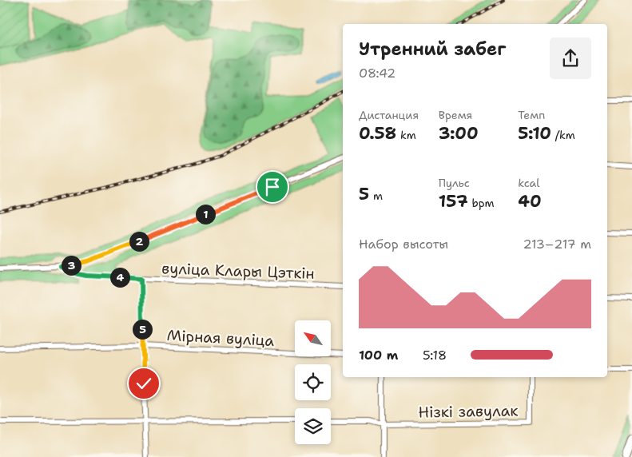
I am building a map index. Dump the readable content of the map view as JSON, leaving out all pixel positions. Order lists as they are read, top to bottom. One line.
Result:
{"streets":{"street":["вуліца Клары Цэткін","Мірная вуліца","Нізкі завулак"]},"north":"top left","page":{"heading":["Утренний забег","08:42"],"stats":[["Дистанция","0.58 km"],["Время","3:00"],["Темп","5:10 /km"],["5 m"],["Пульс","157 bpm"],["kcal","40"]],"pins":["1","2","3","4","5"],"chart":["Набор высоты","213–217 m"],"list":[{"name":"100 m","note":"5:18"}]}}
